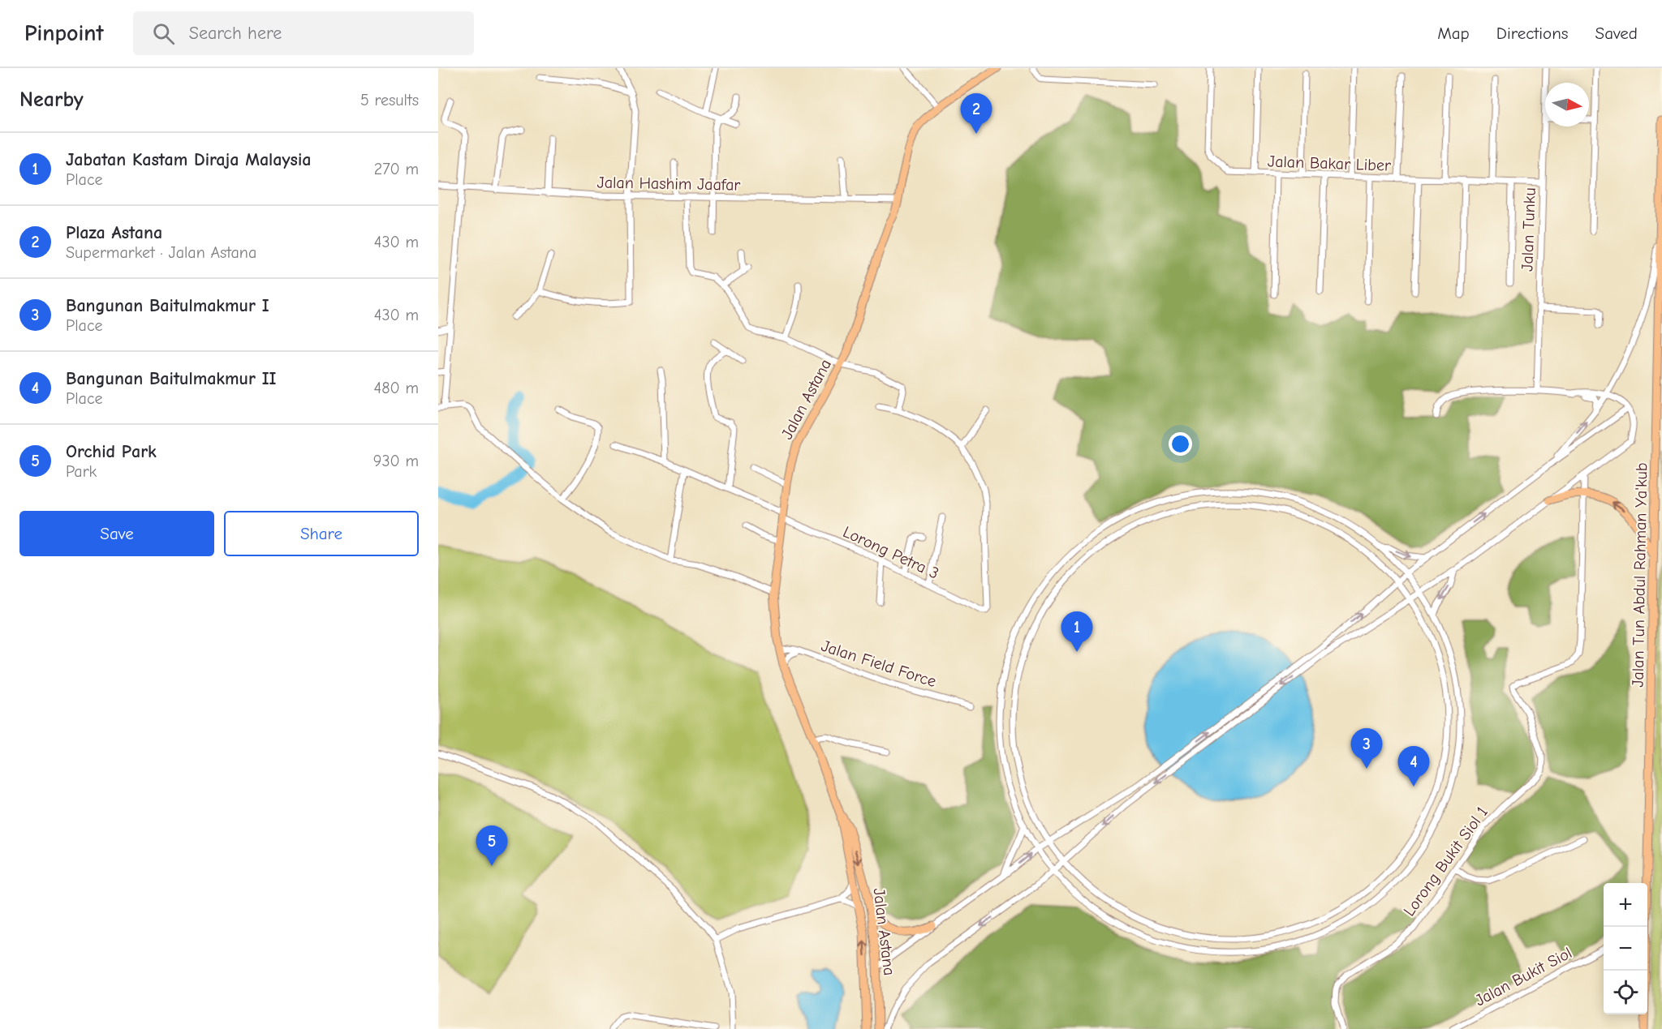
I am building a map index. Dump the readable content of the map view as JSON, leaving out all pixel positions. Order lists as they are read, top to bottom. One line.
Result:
{"streets":{"main road":["Jalan Astana","Jalan Tun Abdul Rahman Ya'kub"],"street":["Jalan Bakar Liber","Jalan Hashim Jaafar","Jalan Tunku","Lorong Petra 3","Jalan Field Force","Lorong Bukit Siol 1","Jalan Bukit Siol"]},"crossings":[["Jalan Bakar Liber","Jalan Tunku"],["Jalan Hashim Jaafar","Jalan Astana"],["Jalan Astana","Lorong Petra 3"],["Jalan Astana","Jalan Field Force"]],"north":"right","page":{"header":"Pinpoint","search":"Search here","nav":["Map","Directions","Saved"],"heading":["Nearby","5 results"],"pins":["2","1","3","4","5"],"list":[{"mark":"1","name":"Jabatan Kastam Diraja Malaysia","note":"Place","value":"270 m"},{"mark":"2","name":"Plaza Astana","note":"Supermarket · Jalan Astana","value":"430 m"},{"mark":"3","name":"Bangunan Baitulmakmur I","note":"Place","value":"430 m"},{"mark":"4","name":"Bangunan Baitulmakmur II","note":"Place","value":"480 m"},{"mark":"5","name":"Orchid Park","note":"Park","value":"930 m"}],"buttons":["Save","Share"],"map_buttons":["+","−"]}}
